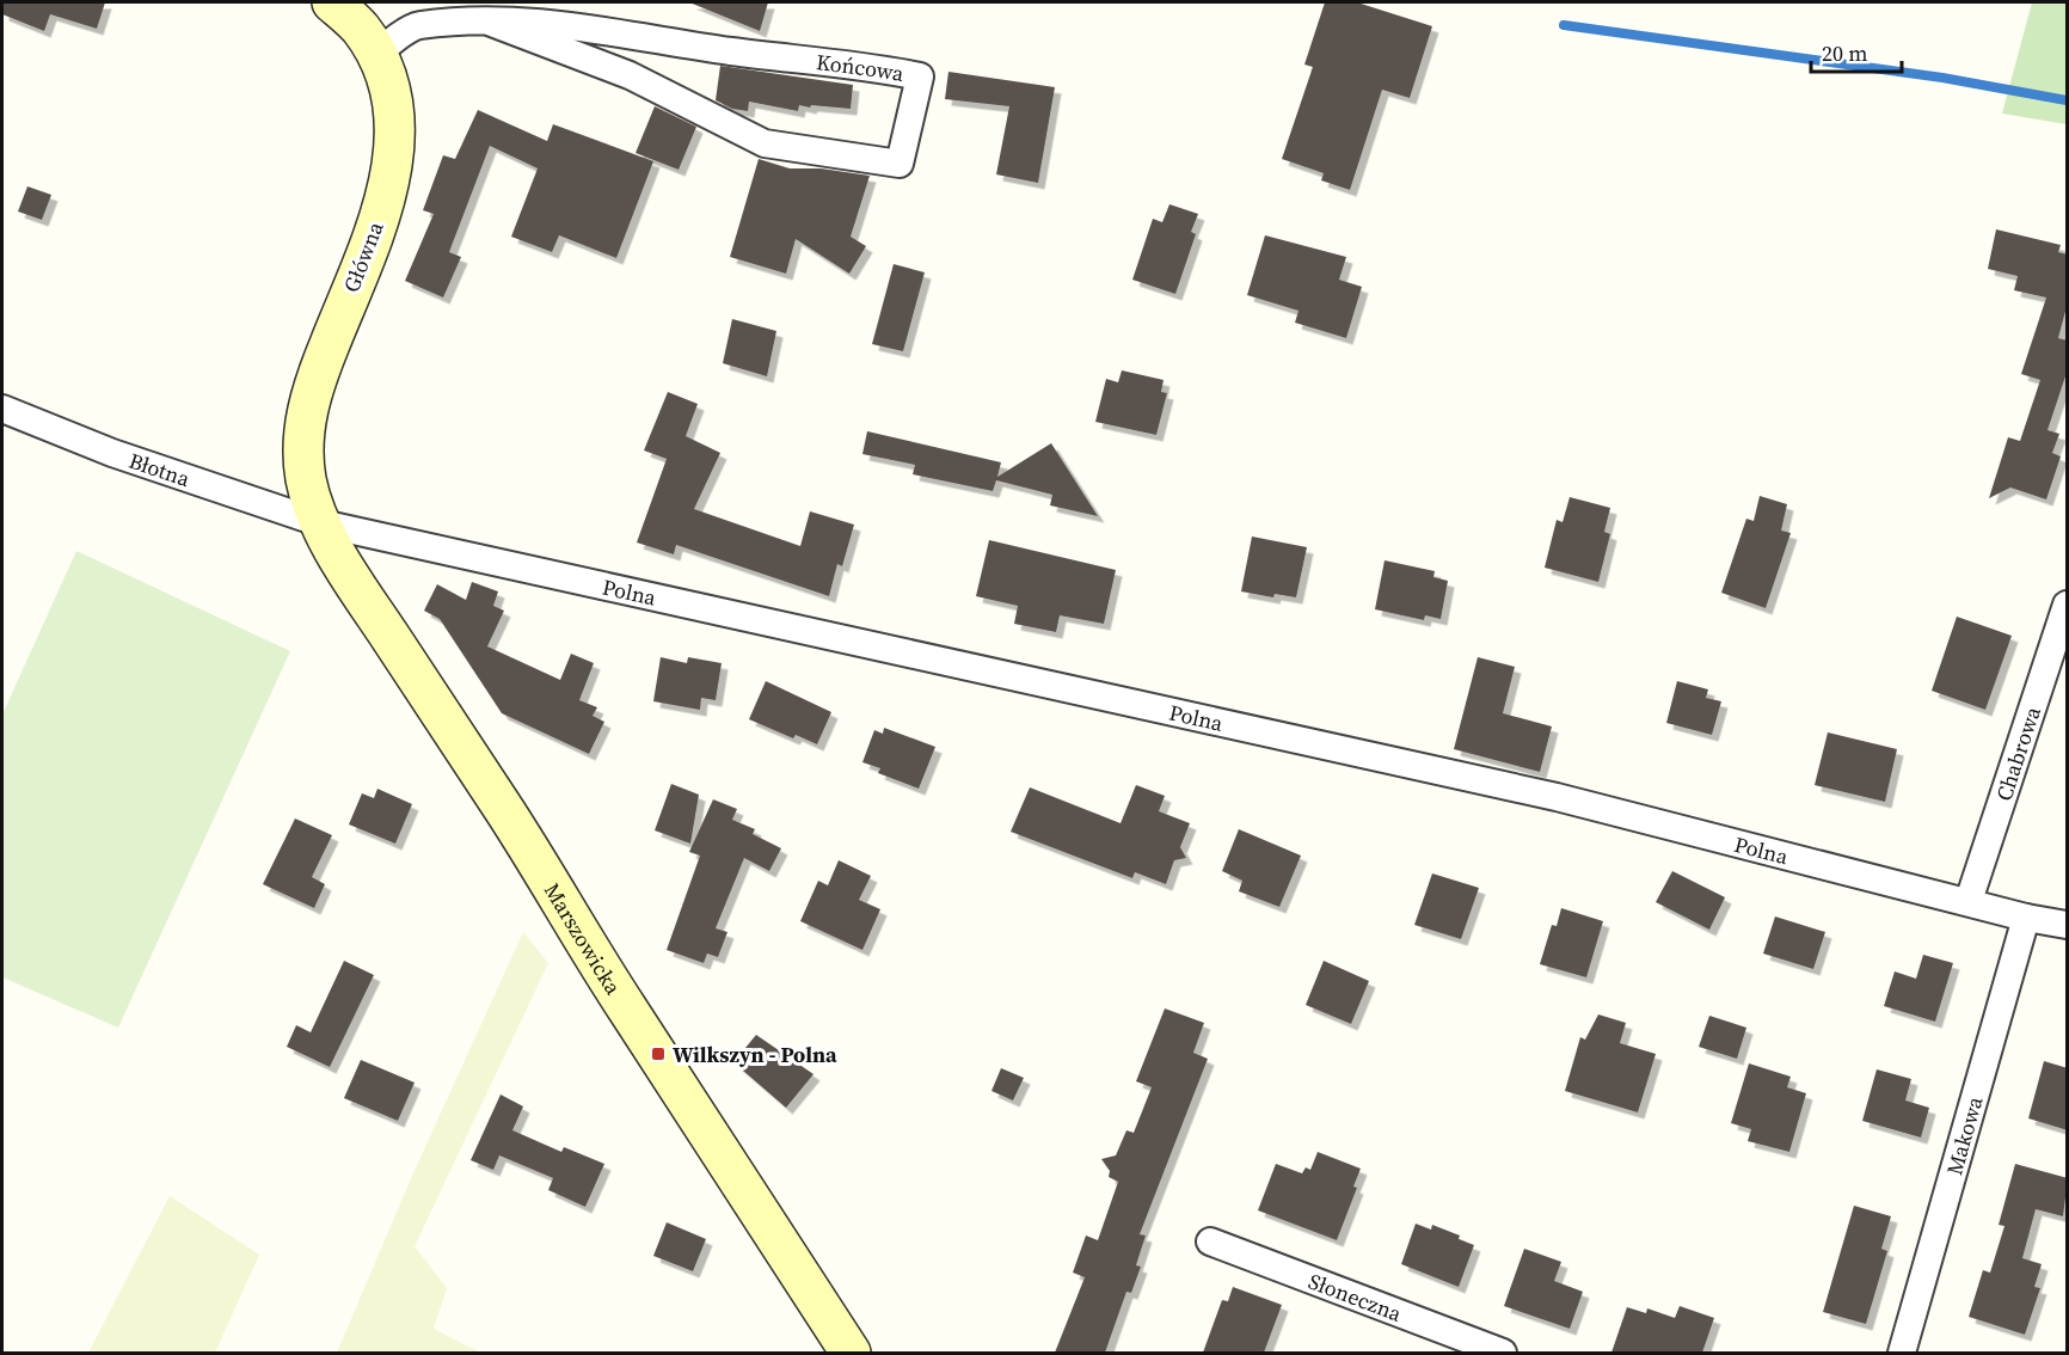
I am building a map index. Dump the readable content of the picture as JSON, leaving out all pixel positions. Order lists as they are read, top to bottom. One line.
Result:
{"streets":{"street":["Końcowa","Główna","Błotna","Polna","Chabrowa","Marszowicka","Makowa","Słoneczna"]},"crossings":[["Końcowa","Główna"],["Główna","Błotna"],["Główna","Polna"],["Główna","Marszowicka"],["Błotna","Polna"],["Błotna","Marszowicka"],["Polna","Chabrowa"],["Polna","Marszowicka"],["Polna","Makowa"]],"places":{"transit":["Wilkszyn - Polna"]},"scale_bar":"20 m"}
